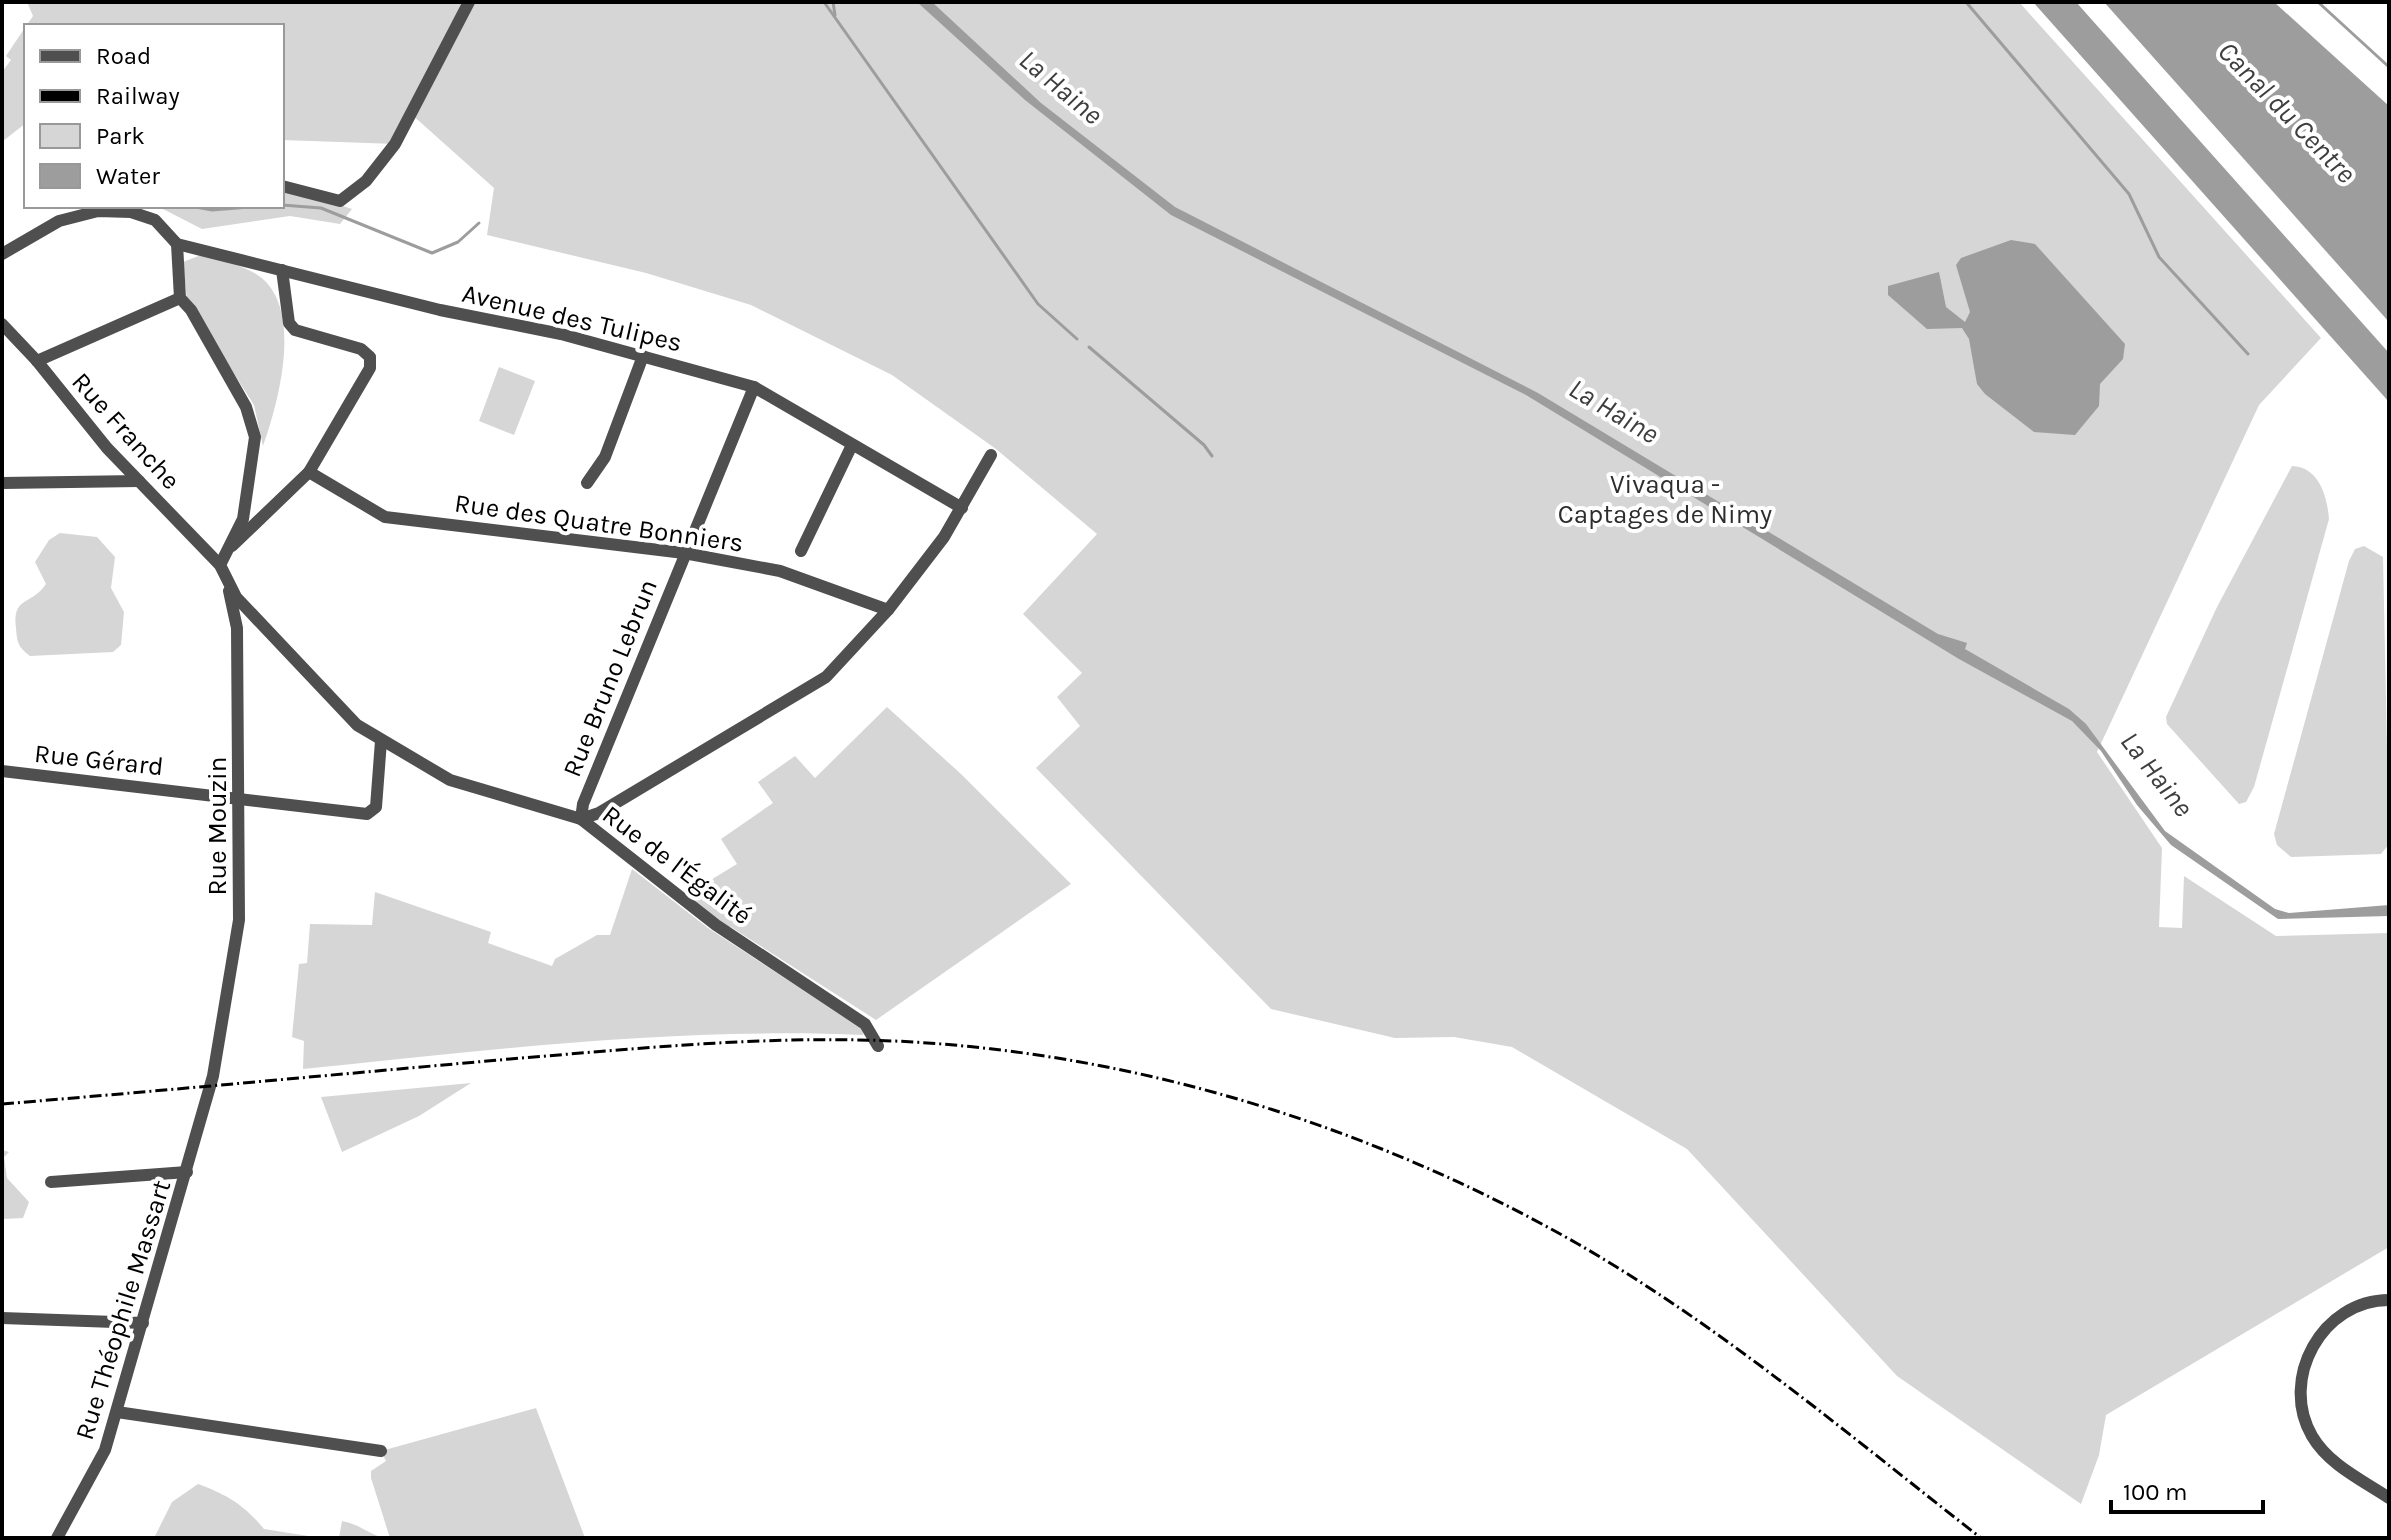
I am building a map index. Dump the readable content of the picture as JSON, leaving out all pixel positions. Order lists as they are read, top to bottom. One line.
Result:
{"streets":{"street":["Avenue des Tulipes","Rue Franche","Rue des Quatre Bonniers","Rue Bruno Lebrun","Rue Gérard","Rue Mouzin","Rue de l'Égalité","Rue Théophile Massart"]},"crossings":[["Avenue des Tulipes","Rue Bruno Lebrun"],["Rue Franche","Rue Mouzin"],["Rue Franche","Rue de l'Égalité"],["Rue des Quatre Bonniers","Rue Bruno Lebrun"],["Rue Bruno Lebrun","Rue de l'Égalité"],["Rue Gérard","Rue Mouzin"],["Rue Gérard","Rue de l'Égalité"],["Rue Mouzin","Rue de l'Égalité"],["Rue Mouzin","Rue Théophile Massart"]],"water":["La Haine","Canal du Centre"],"parks":["Vivaqua - Captages de Nimy"],"legend":["Road","Railway","Park","Water"],"scale_bar":"100 m"}
